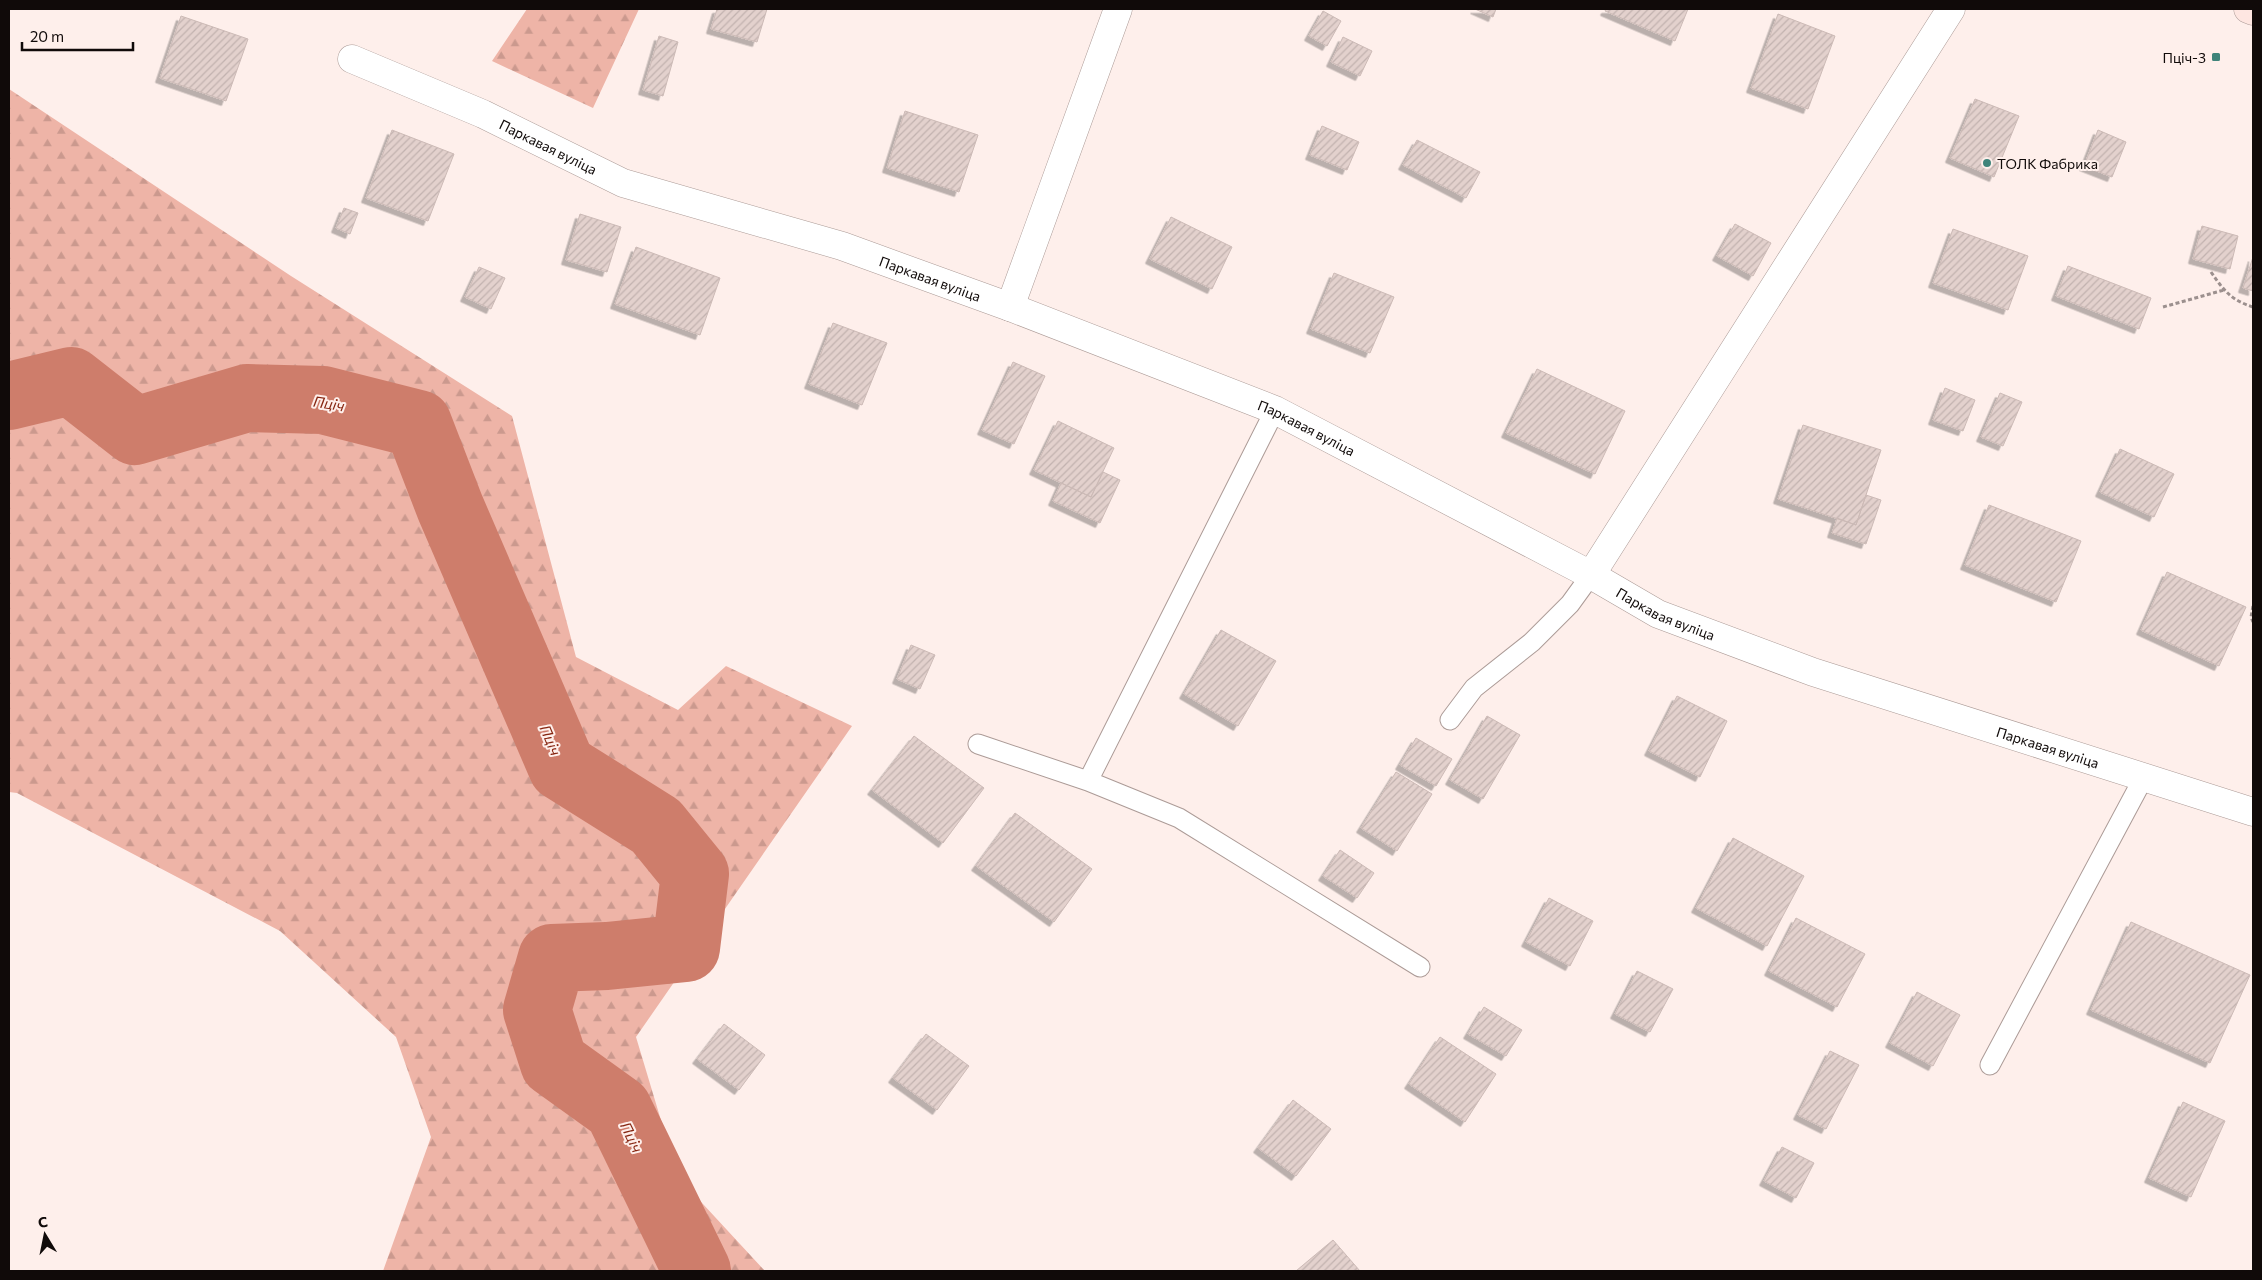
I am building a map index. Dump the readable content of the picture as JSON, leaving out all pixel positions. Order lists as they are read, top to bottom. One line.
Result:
{"streets":{"street":["Паркавая вуліца"]},"water":["Пціч"],"places":{"transit":["Пціч-3"],"other":["ТОЛК Фабрика"]},"scale_bar":"20 m","north":"top"}
